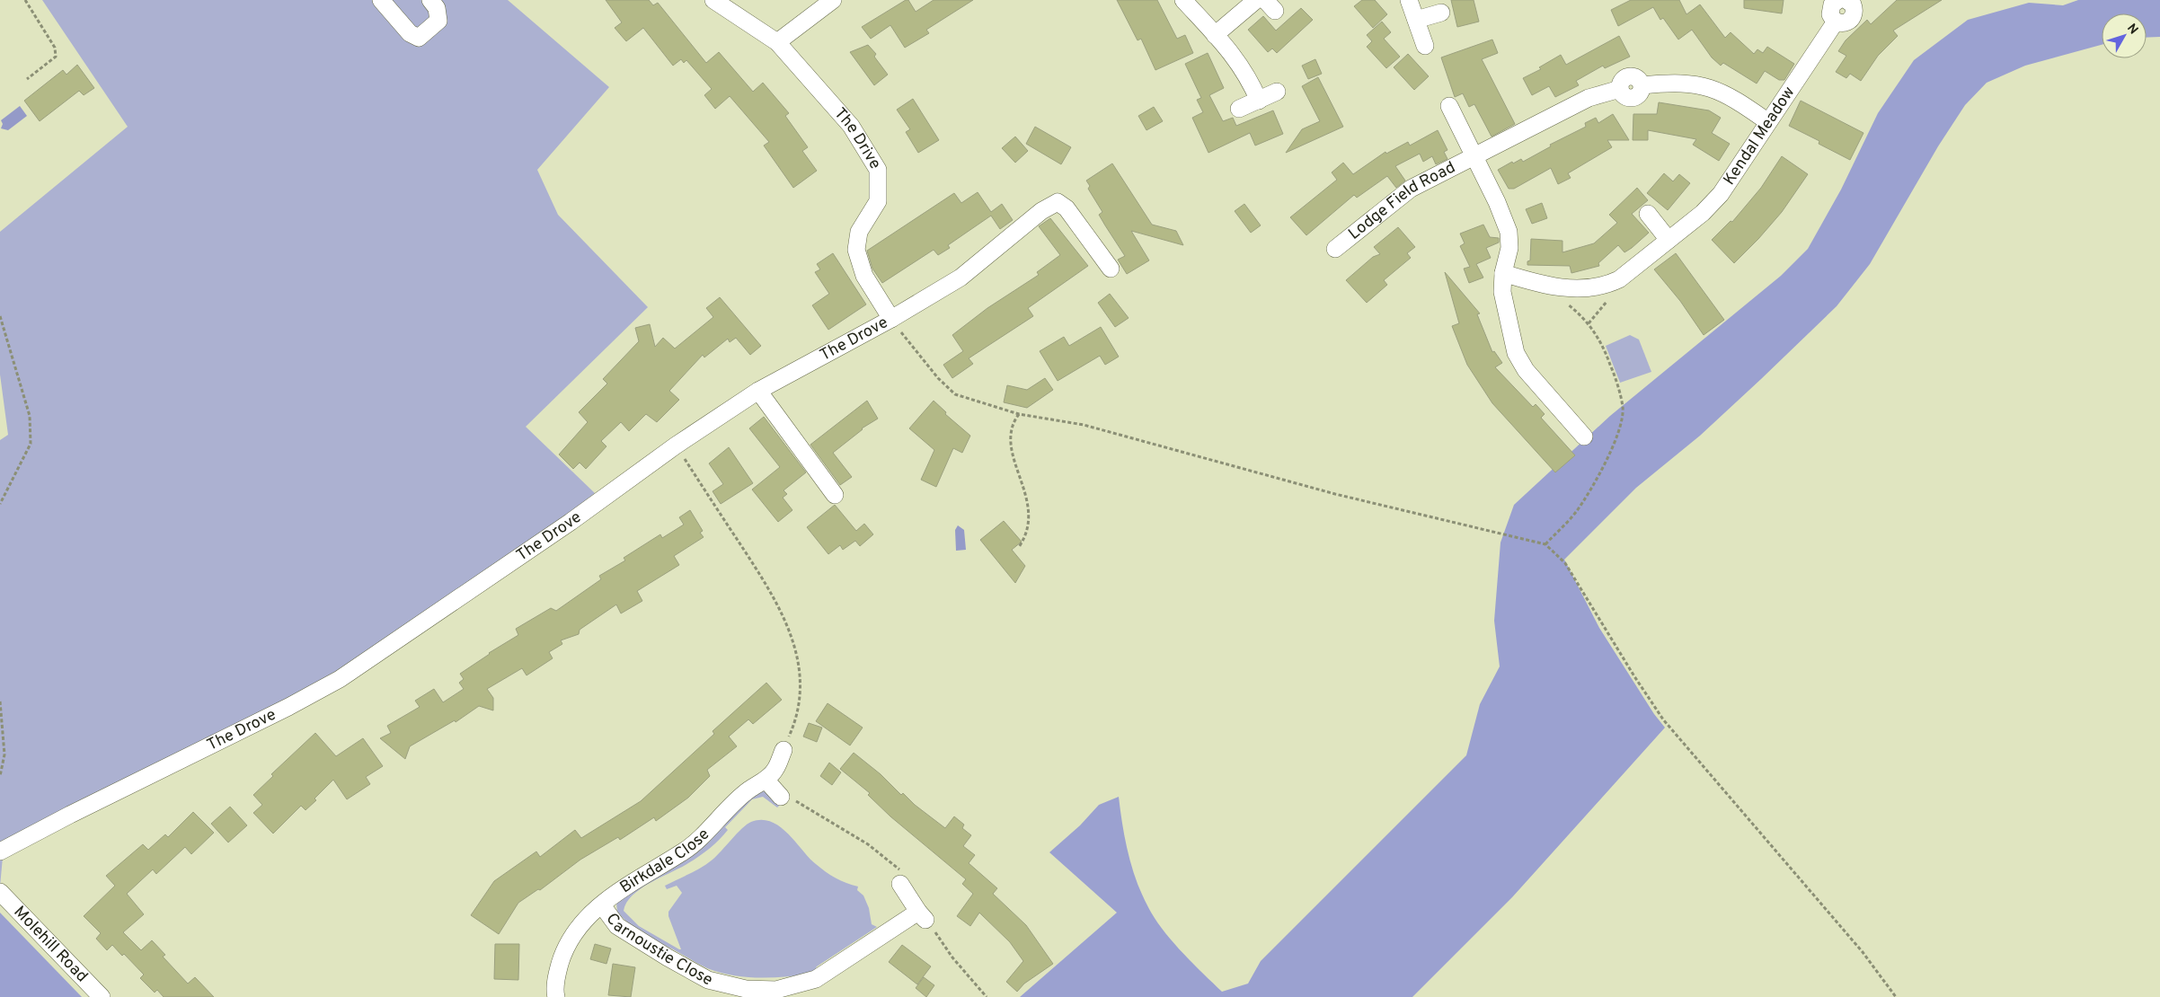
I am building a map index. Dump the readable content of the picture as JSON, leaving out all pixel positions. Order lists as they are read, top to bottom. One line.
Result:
{"streets":{"street":["Kendal Meadow","The Drive","Lodge Field Road","The Drove","Birkdale Close","Molehill Road","Carnoustie Close"]},"crossings":[["Kendal Meadow","Lodge Field Road"],["The Drive","The Drove"],["Birkdale Close","Carnoustie Close"]],"north":"top right"}
